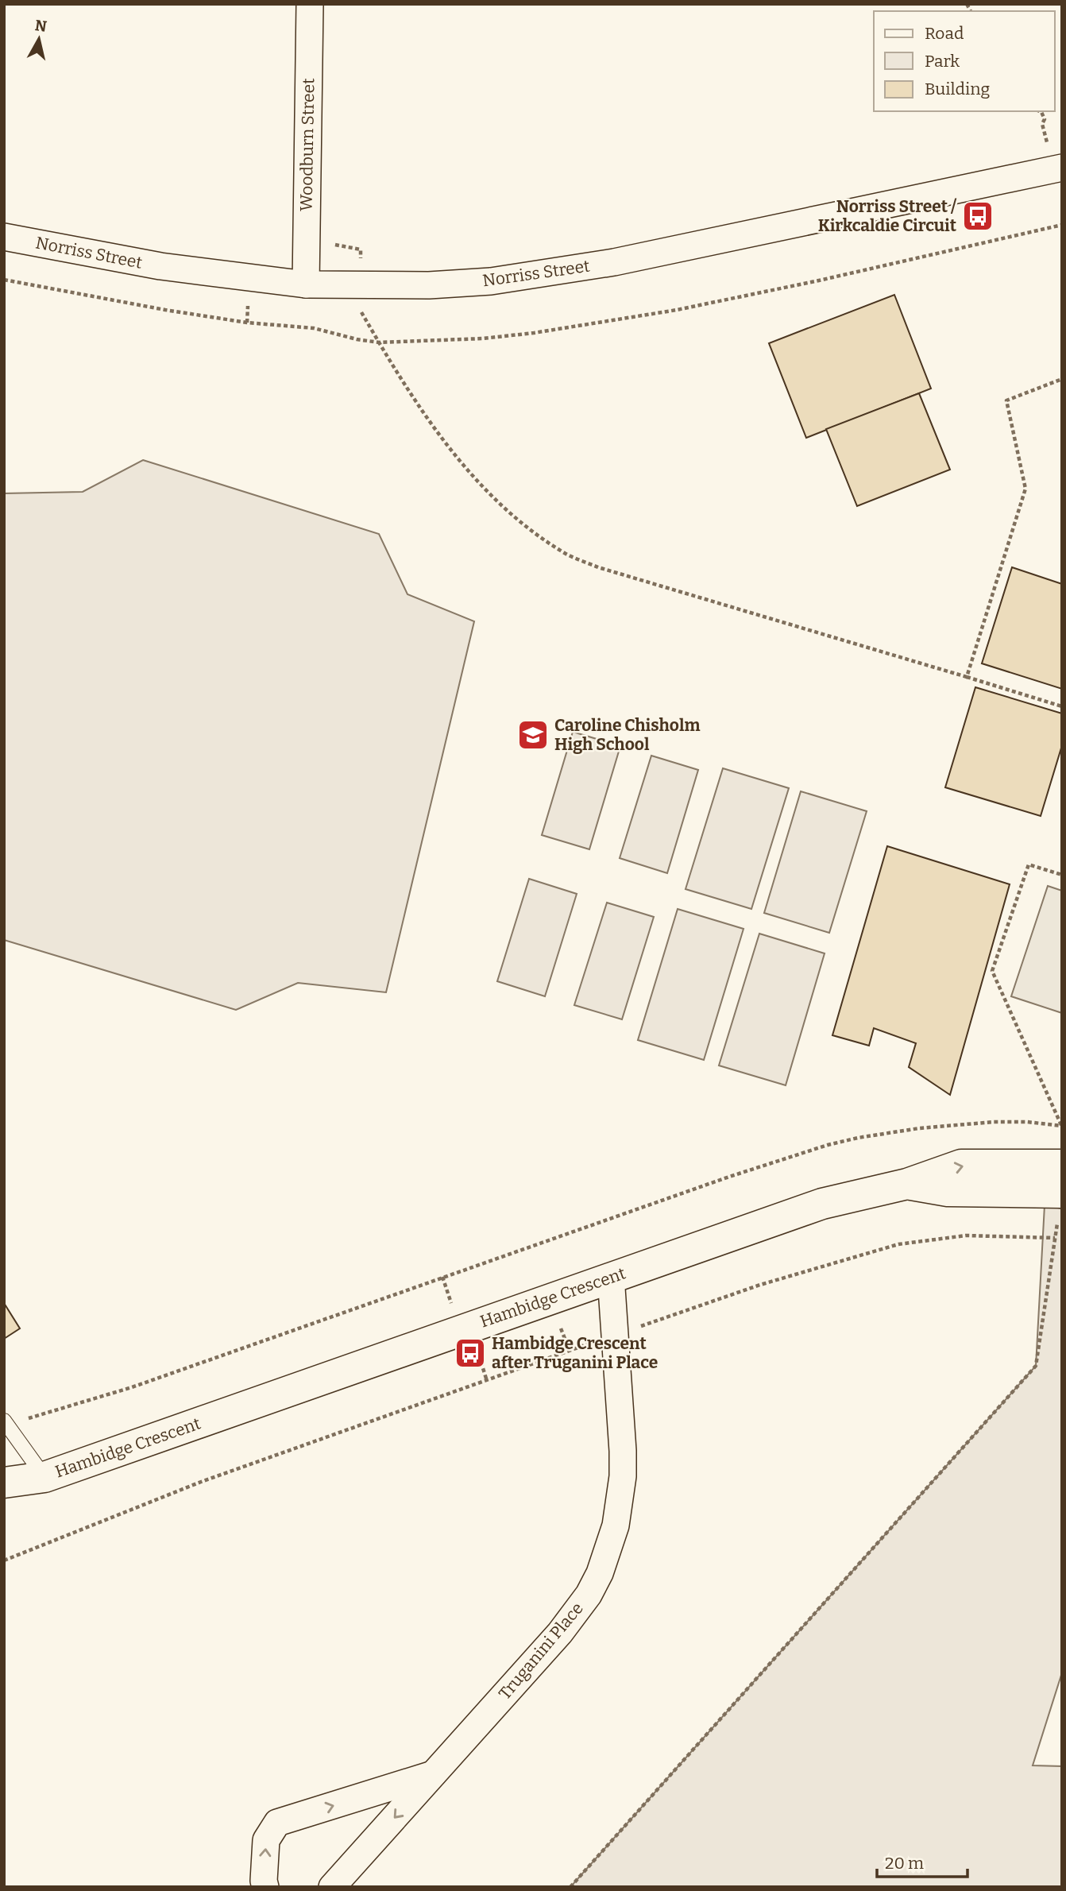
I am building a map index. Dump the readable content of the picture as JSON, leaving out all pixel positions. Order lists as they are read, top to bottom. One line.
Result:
{"streets":{"street":["Woodburn Street","Norriss Street","Hambidge Crescent","Truganini Place"]},"crossings":[["Woodburn Street","Norriss Street"],["Hambidge Crescent","Truganini Place"]],"places":{"bus stop":["Norriss Street / Kirkcaldie Circuit","Hambidge Crescent after Truganini Place"],"school or university":["Caroline Chisholm High School"]},"legend":["Road","Park","Building"],"scale_bar":"20 m","north":"top"}
